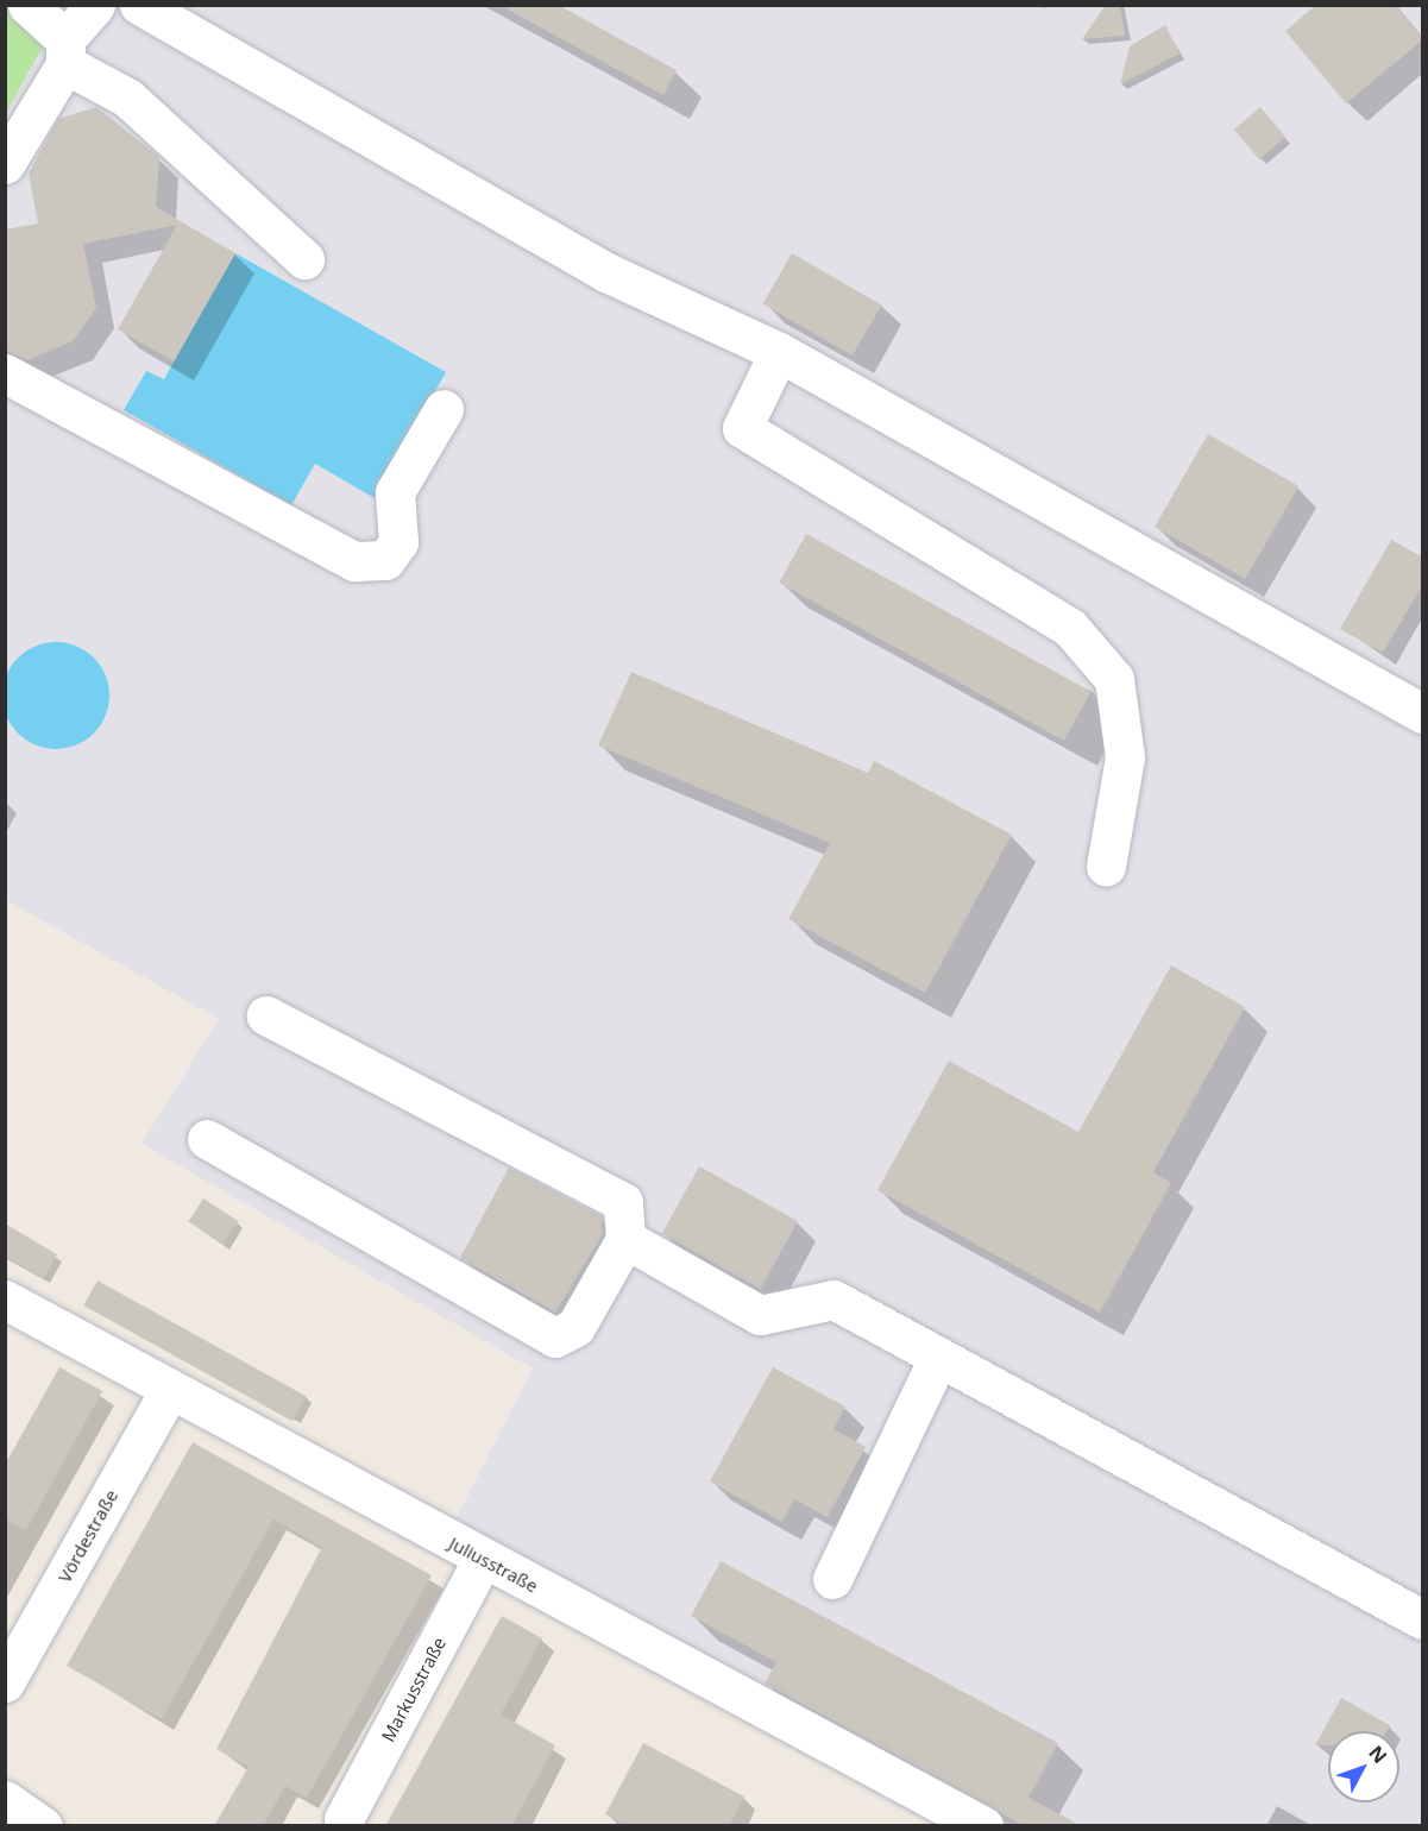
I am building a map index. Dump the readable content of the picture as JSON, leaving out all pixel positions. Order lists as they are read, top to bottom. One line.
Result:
{"streets":{"street":["Vördestraße","Juliusstraße","Markusstraße"]},"crossings":[["Vördestraße","Juliusstraße"],["Juliusstraße","Markusstraße"]],"north":"top right"}
